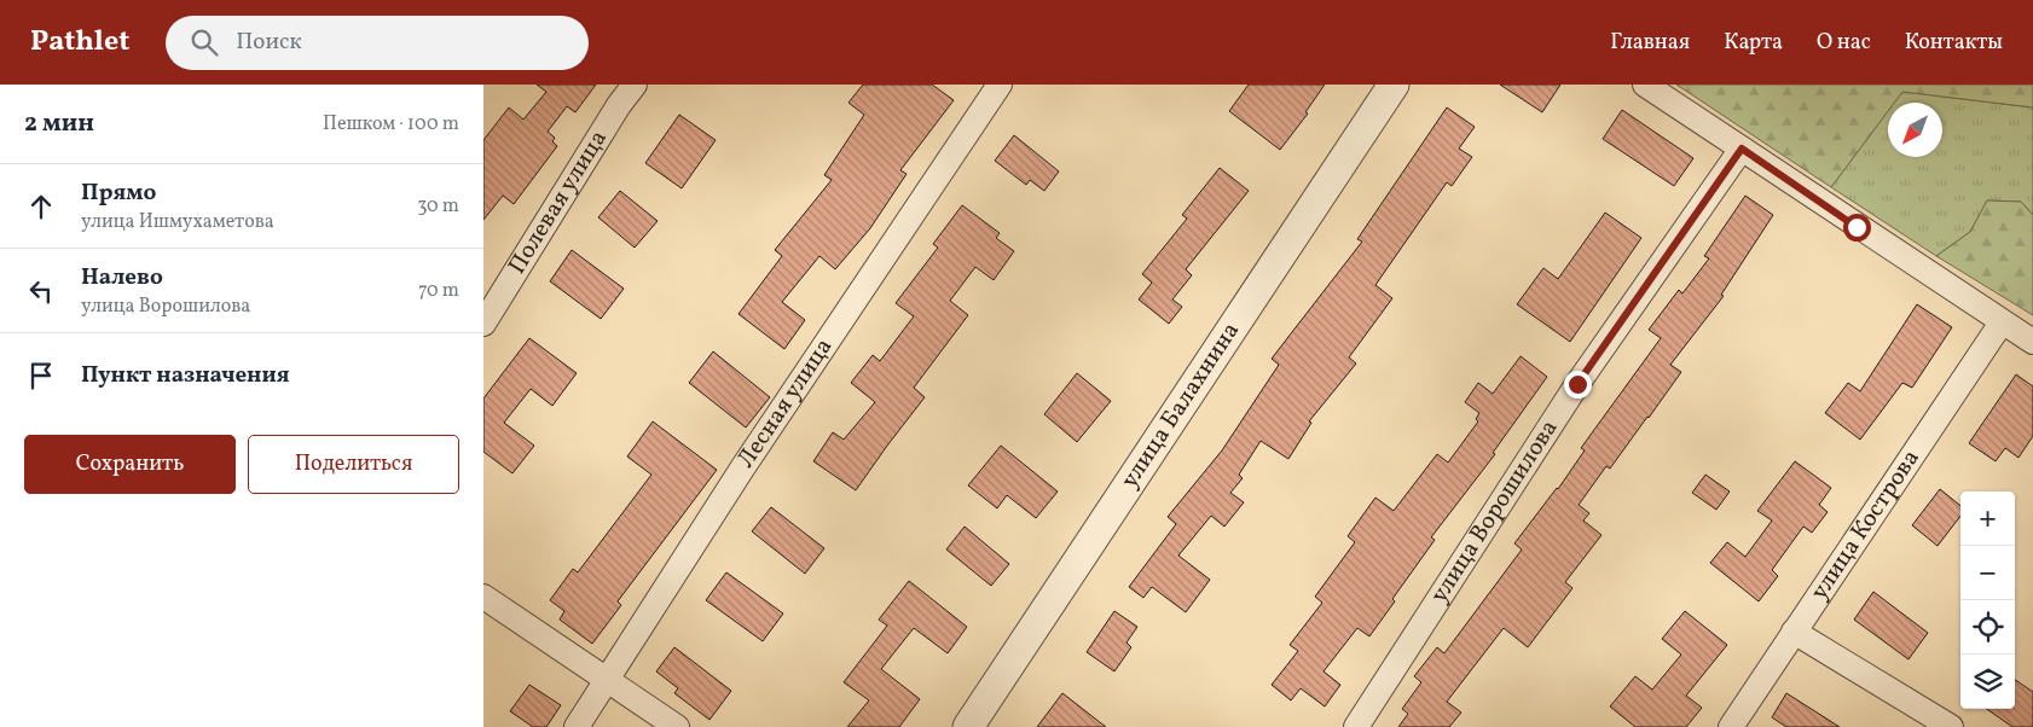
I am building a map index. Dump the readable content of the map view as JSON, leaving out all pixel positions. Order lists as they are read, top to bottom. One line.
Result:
{"streets":{"street":["Полевая улица","Лесная улица","улица Балахнина","улица Ворошилова","улица Кострова"]},"north":"bottom left","page":{"header":"Pathlet","search":"Поиск","nav":["Главная","Карта","О нас","Контакты"],"heading":["2 мин","Пешком · 100 m"],"list":[["Прямо","улица Ишмухаметова","30 m"],["Налево","улица Ворошилова","70 m"],"Пункт назначения"],"buttons":["Сохранить","Поделиться"],"map_buttons":["+","−"]}}
